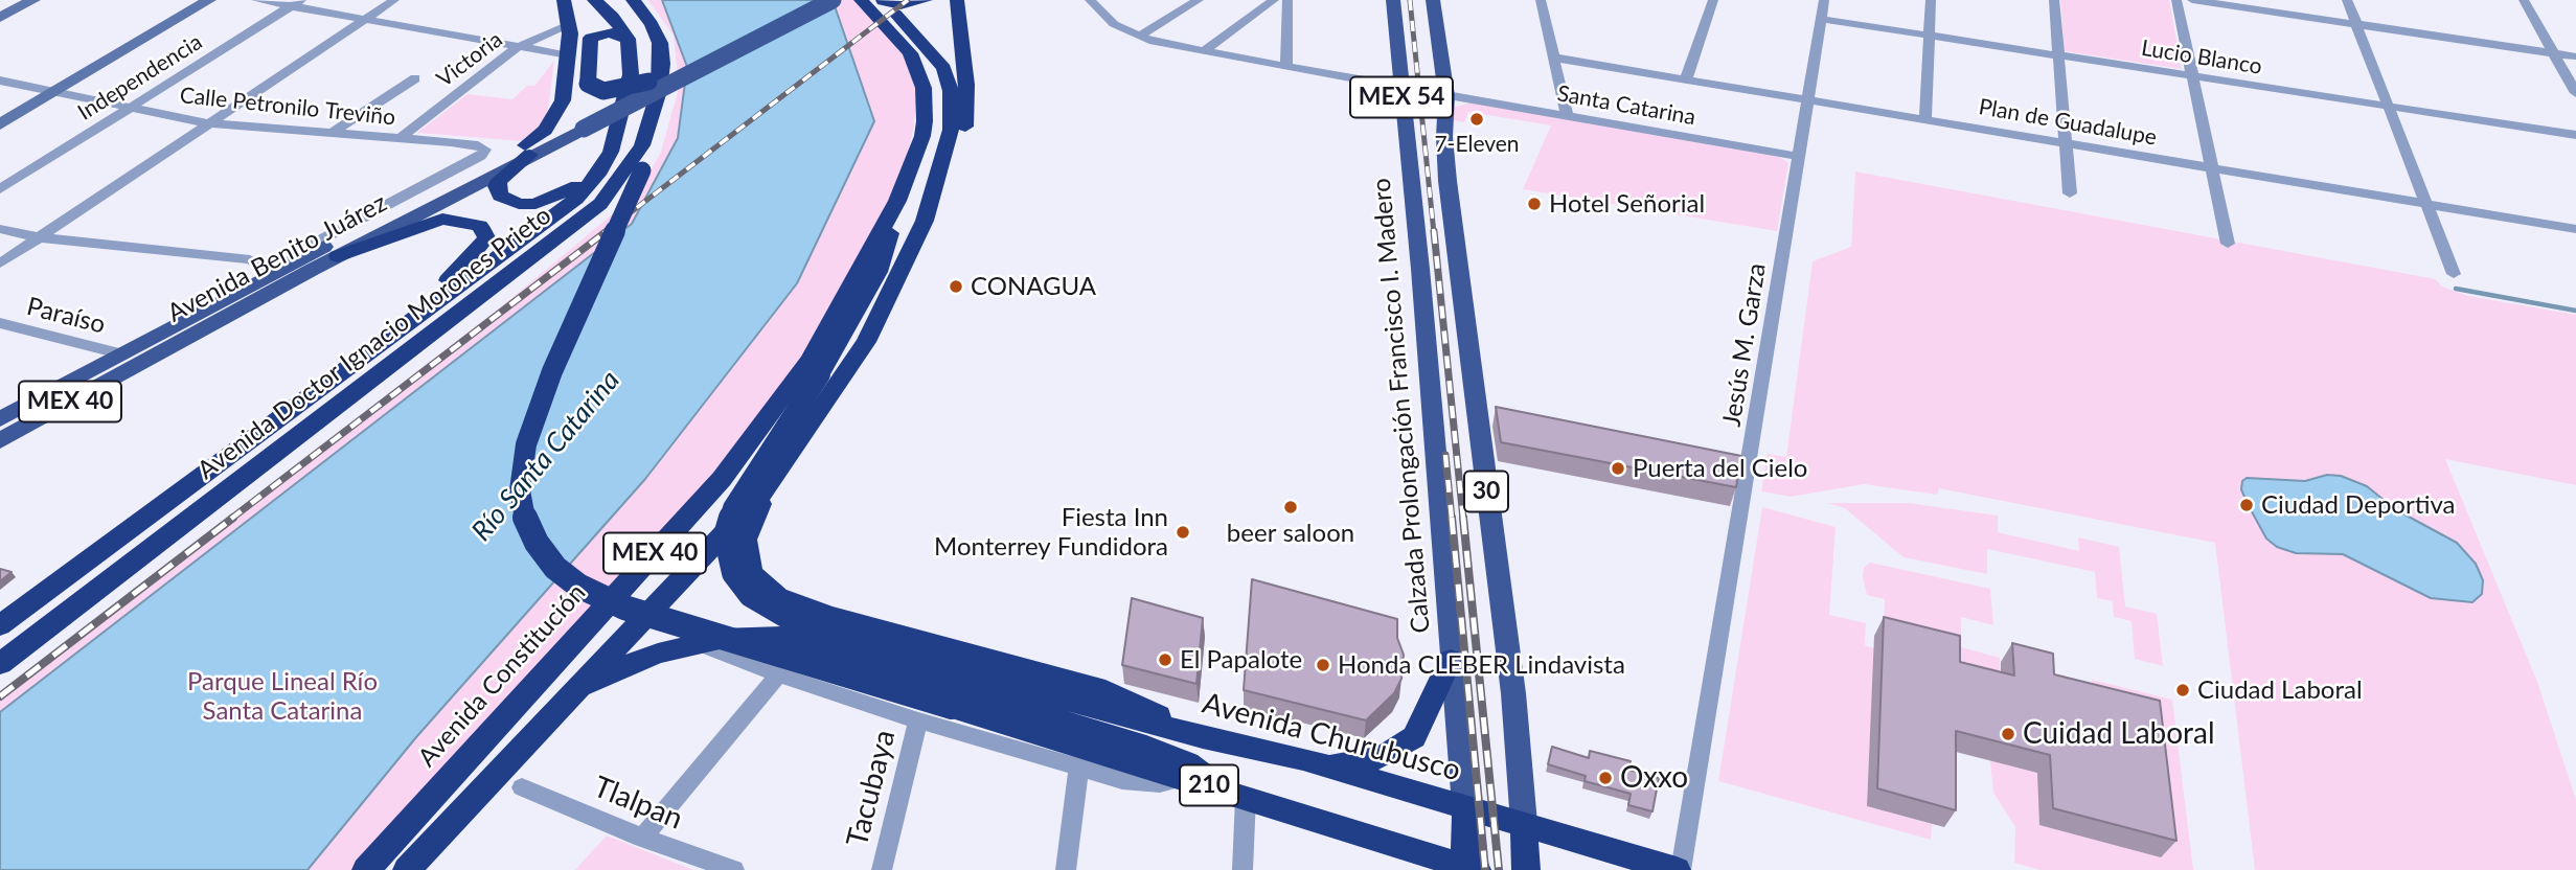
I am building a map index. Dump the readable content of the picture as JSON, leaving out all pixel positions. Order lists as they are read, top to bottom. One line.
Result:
{"streets":{"highway":["Avenida Doctor Ignacio Morones Prieto","MEX 40","30","Avenida Constitución","Avenida Churubusco","210"],"main road":["MEX 54","Avenida Benito Juárez","Calzada Prolongación Francisco I. Madero"],"street":["Lucio Blanco","Victoria","Independencia","Santa Catarina","Calle Petronilo Treviño","Plan de Guadalupe","Paraíso","Jesús M. Garza","Tacubaya","Tlalpan"]},"crossings":[["Lucio Blanco","Jesús M. Garza"],["Victoria","Calle Petronilo Treviño"],["Independencia","Calle Petronilo Treviño"],["Santa Catarina","Jesús M. Garza"],["Santa Catarina","30"],["Calle Petronilo Treviño","Avenida Benito Juárez"],["Plan de Guadalupe","Jesús M. Garza"],["Avenida Benito Juárez","Paraíso"],["Avenida Benito Juárez","MEX 40"],["Avenida Doctor Ignacio Morones Prieto","210"],["Jesús M. Garza","Avenida Churubusco"],["Calzada Prolongación Francisco I. Madero","30"],["Calzada Prolongación Francisco I. Madero","Avenida Churubusco"],["30","Avenida Churubusco"],["30","210"],["Avenida Constitución","Avenida Churubusco"]],"water":["Río Santa Catarina"],"parks":["Parque Lineal Río Santa Catarina"],"places":["7-Eleven","Hotel Señorial","CONAGUA","Puerta del Cielo","Ciudad Deportiva","beer saloon","Fiesta Inn Monterrey Fundidora","El Papalote","Honda CLEBER Lindavista","Ciudad Laboral","Cuidad Laboral","Oxxo"]}
